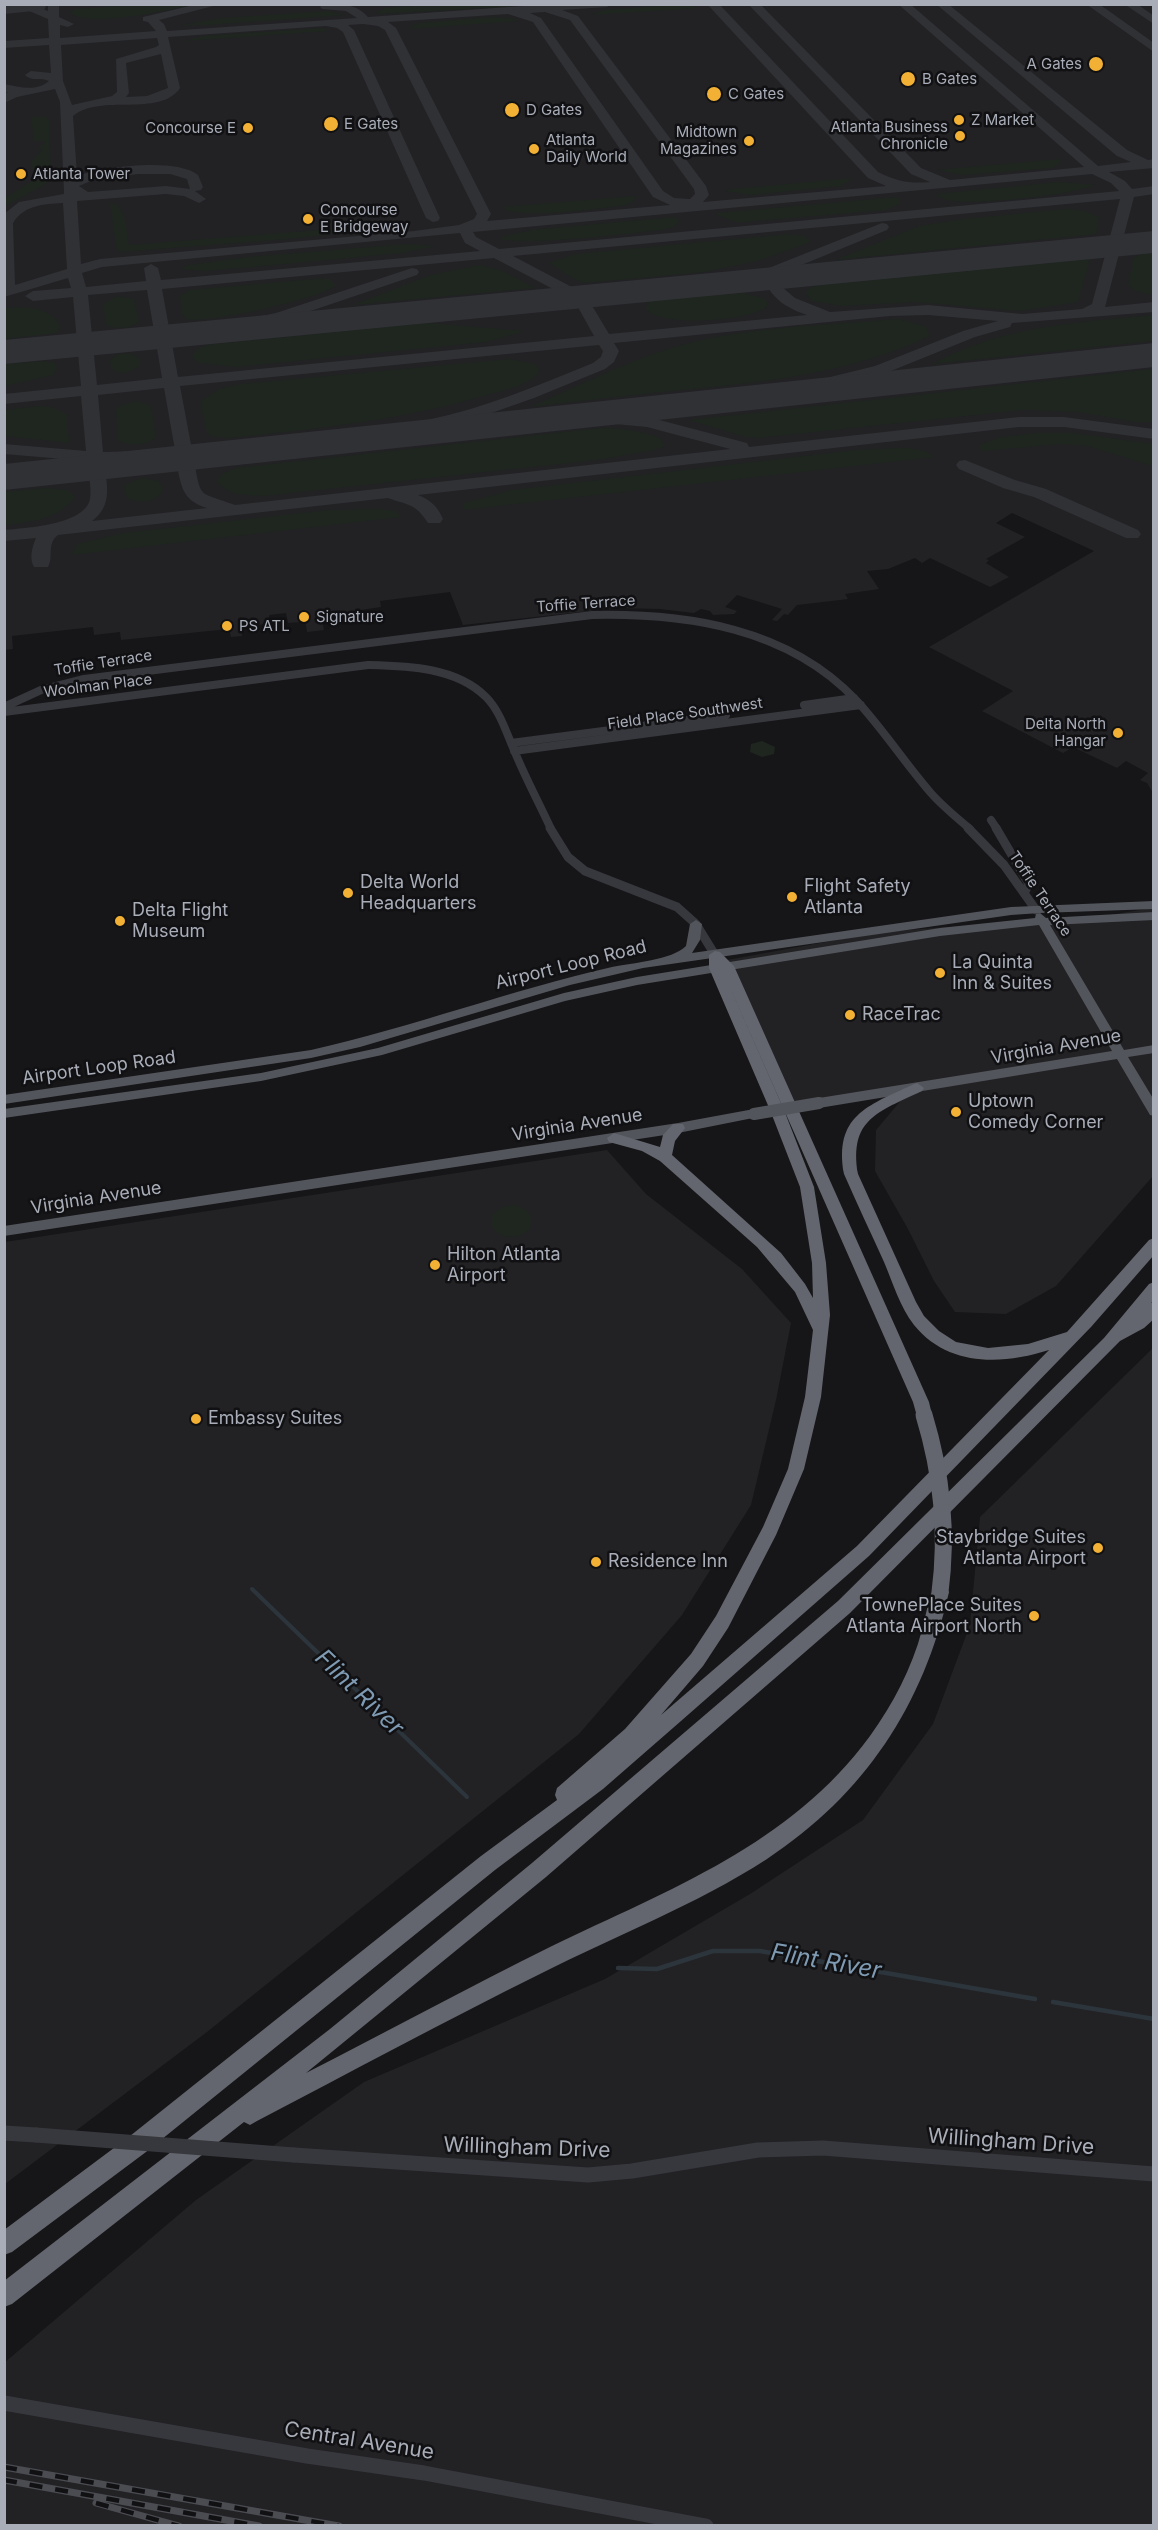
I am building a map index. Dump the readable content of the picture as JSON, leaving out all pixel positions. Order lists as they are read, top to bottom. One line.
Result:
{"streets":{"main road":["Toffie Terrace","Airport Loop Road","Virginia Avenue"],"street":["Woolman Place","Field Place Southwest","Willingham Drive","Central Avenue"]},"crossings":[["Toffie Terrace","Field Place Southwest"],["Toffie Terrace","Airport Loop Road"],["Toffie Terrace","Virginia Avenue"],["Woolman Place","Field Place Southwest"]],"water":["Flint River"],"places":["A Gates","B Gates","C Gates","D Gates","Z Market","E Gates","Concourse E","Atlanta Business Chronicle","Midtown Magazines","Atlanta Daily World","Atlanta Tower","Concourse E Bridgeway","Signature","PS ATL","Delta North Hangar","Delta World Headquarters","Flight Safety Atlanta","Delta Flight Museum","La Quinta Inn & Suites","RaceTrac","Uptown Comedy Corner","Hilton Atlanta Airport","Embassy Suites","Staybridge Suites Atlanta Airport","Residence Inn","TownePlace Suites Atlanta Airport North"]}
